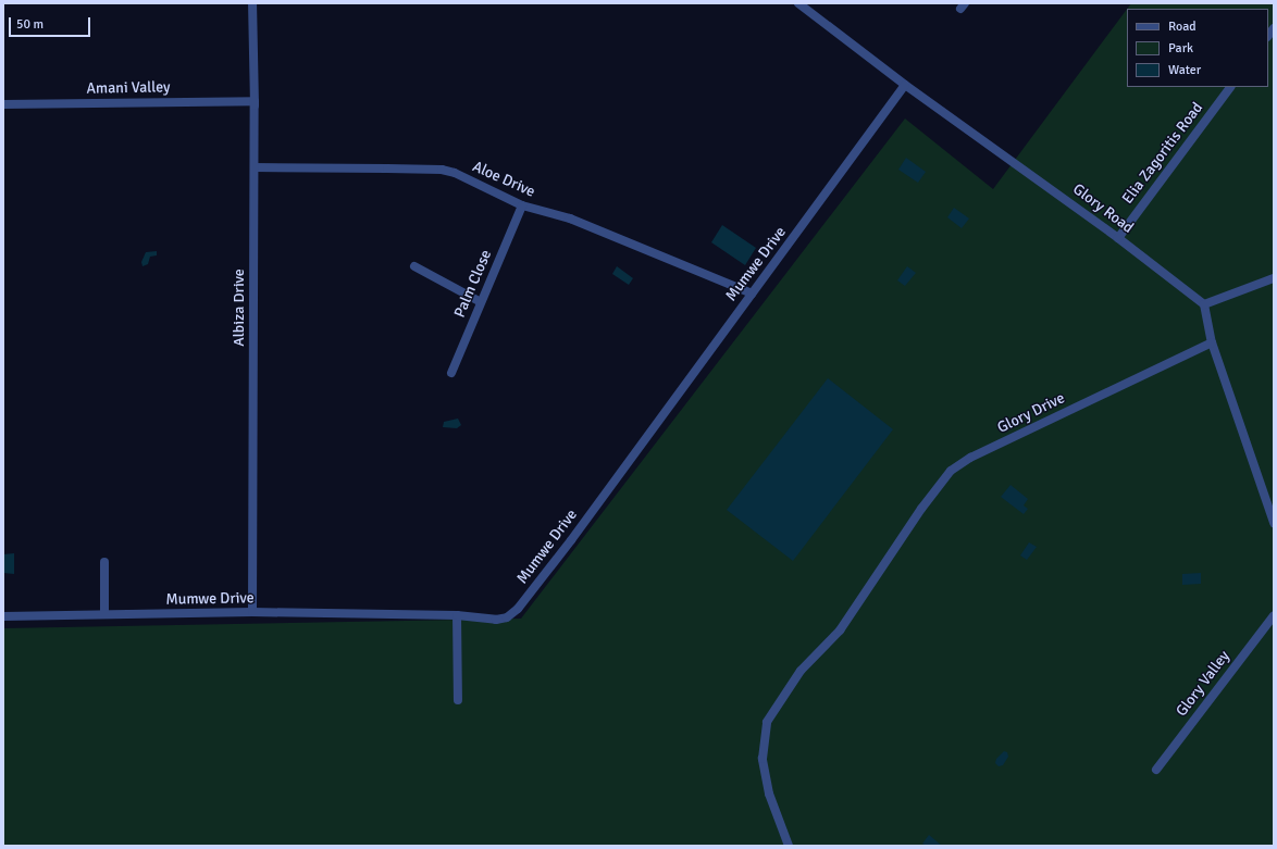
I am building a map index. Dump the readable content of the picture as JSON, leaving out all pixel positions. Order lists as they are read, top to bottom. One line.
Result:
{"streets":{"street":["Amani Valley","Elia Zagoritis Road","Aloe Drive","Glory Road","Mumwe Drive","Palm Close","Albiza Drive","Glory Drive","Glory Valley"]},"crossings":[["Amani Valley","Albiza Drive"],["Elia Zagoritis Road","Glory Road"],["Aloe Drive","Mumwe Drive"],["Aloe Drive","Palm Close"],["Aloe Drive","Albiza Drive"],["Glory Road","Mumwe Drive"],["Mumwe Drive","Albiza Drive"]],"legend":["Road","Park","Water"],"scale_bar":"50 m"}
